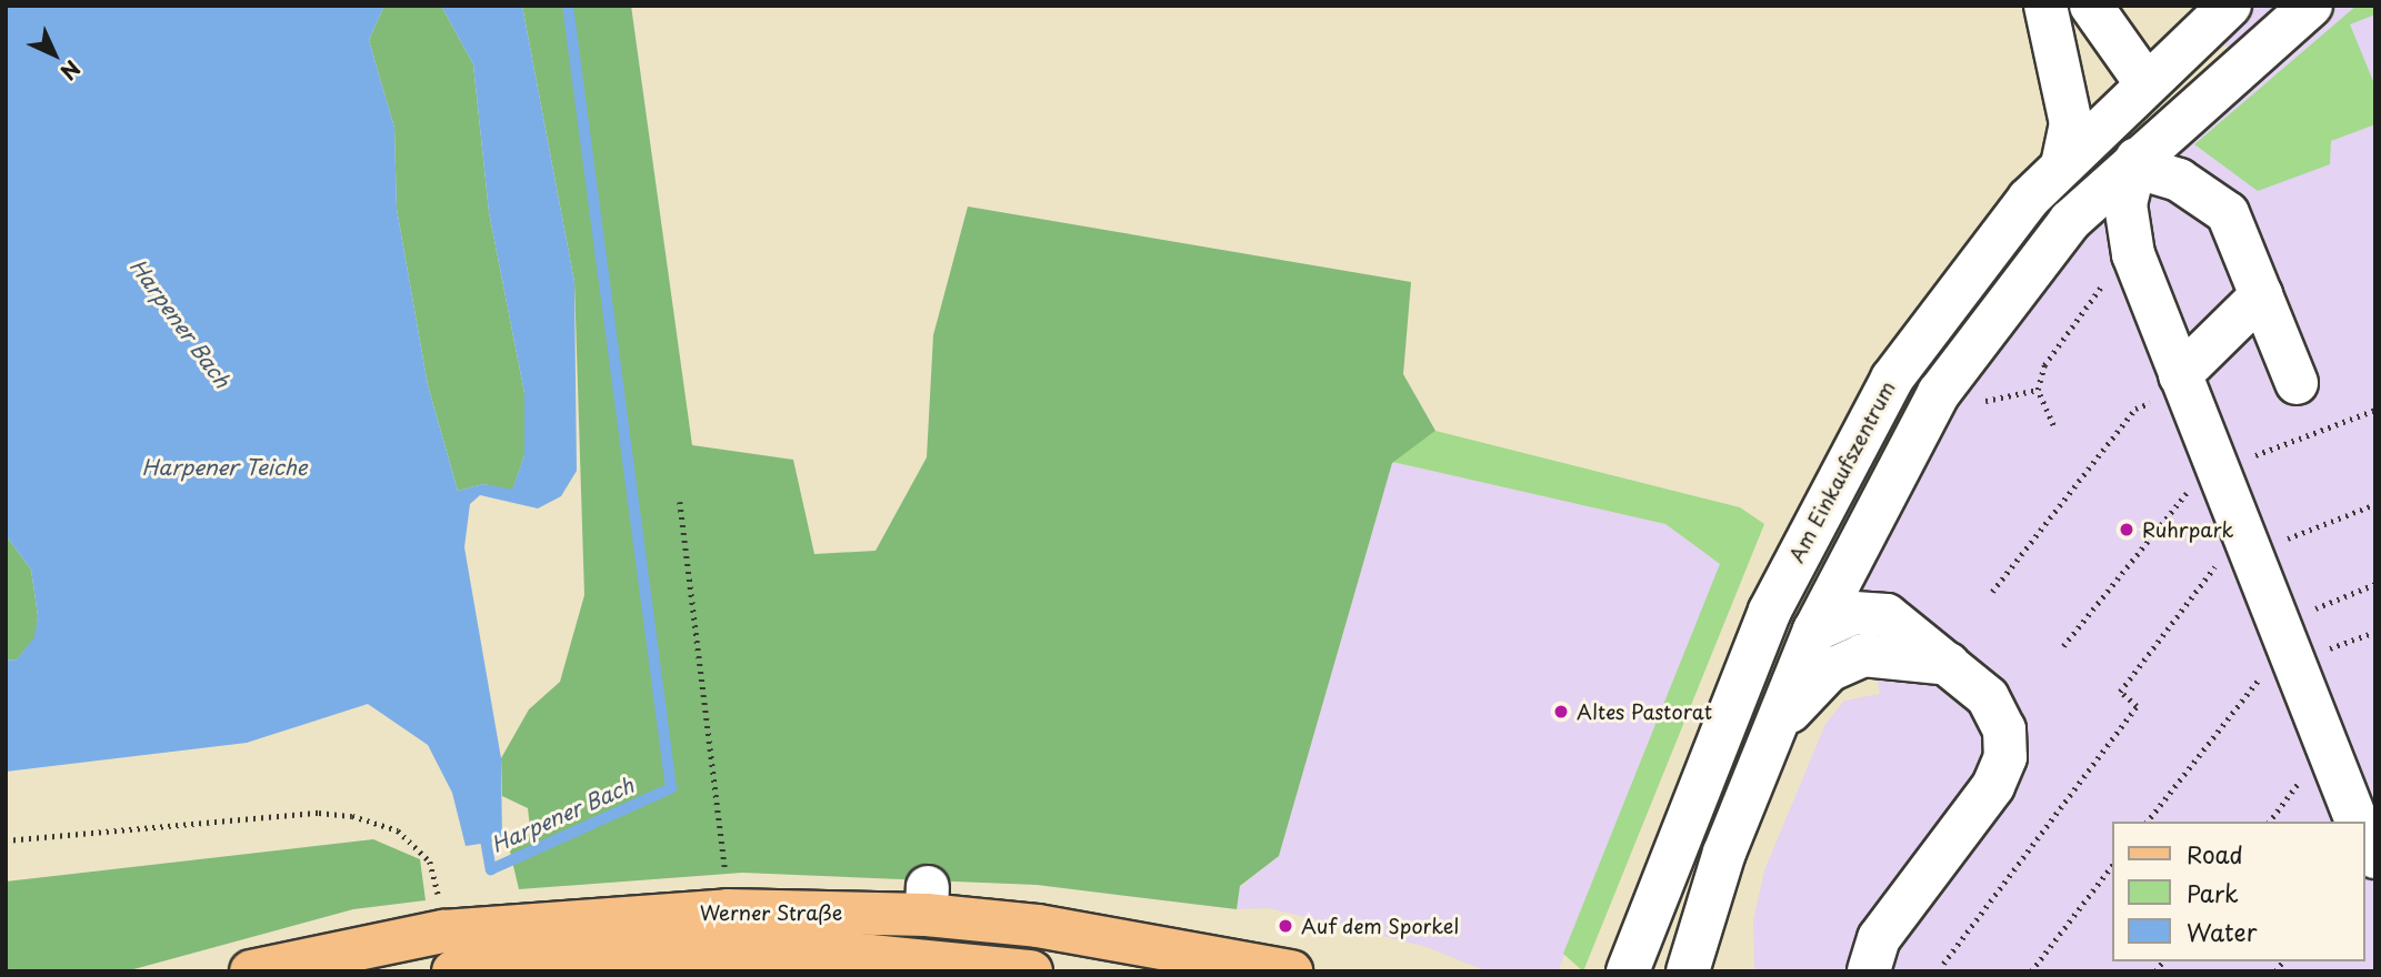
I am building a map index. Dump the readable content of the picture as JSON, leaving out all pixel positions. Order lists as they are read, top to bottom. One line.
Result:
{"streets":{"main road":["Werner Straße"],"street":["Am Einkaufszentrum"]},"water":["Harpener Bach","Harpener Teiche"],"places":["Ruhrpark","Altes Pastorat","Auf dem Sporkel"],"legend":["Road","Park","Water"],"north":"bottom right"}
